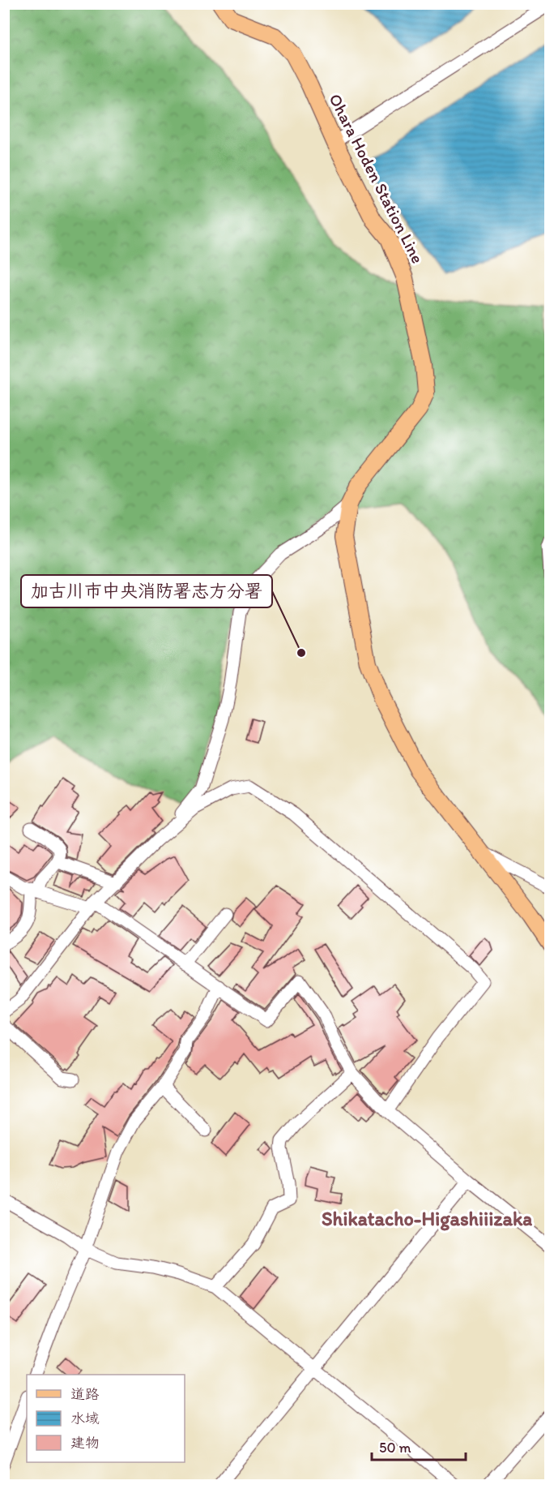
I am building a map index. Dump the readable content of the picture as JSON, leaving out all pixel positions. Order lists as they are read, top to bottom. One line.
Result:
{"streets":{"main road":["Ohara Hoden Station Line"]},"districts":["Shikatacho-Higashiiizaka"],"places":["加古川市中央消防署志方分署"],"legend":["道路","水域","建物"],"scale_bar":"50 m"}
